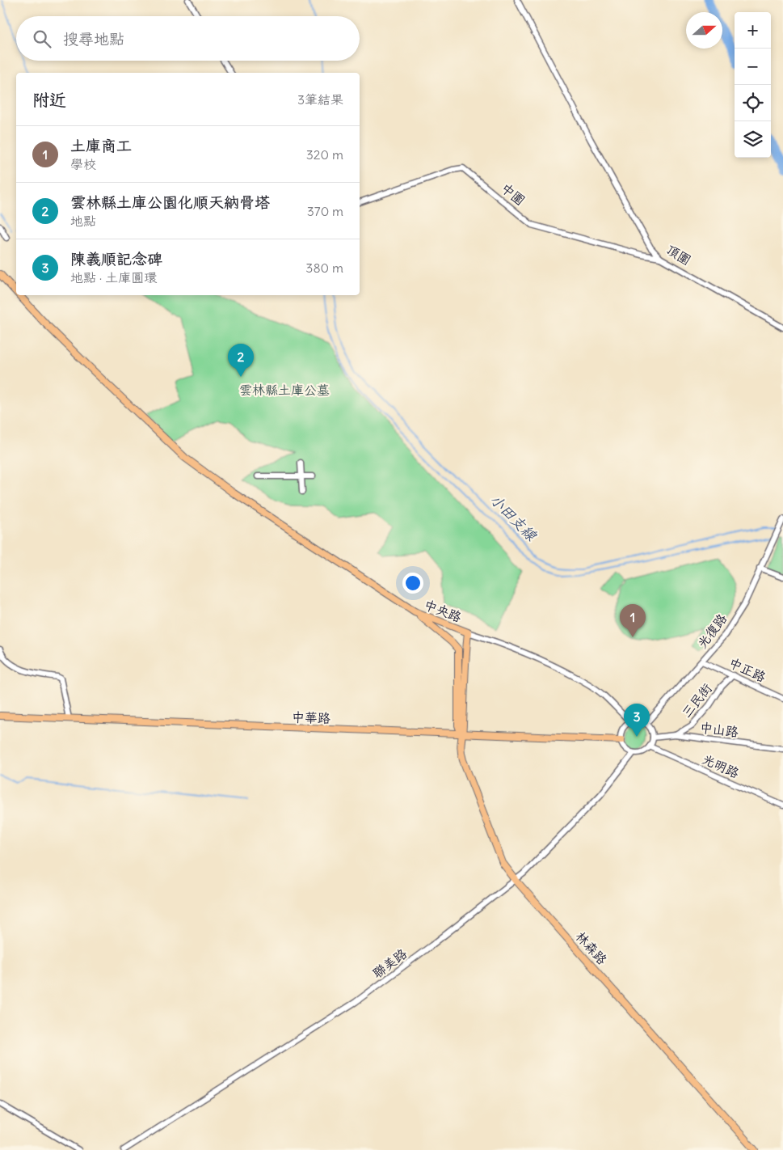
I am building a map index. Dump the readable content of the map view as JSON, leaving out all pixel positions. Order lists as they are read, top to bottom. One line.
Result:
{"streets":{"main road":["中央路","中華路","林森路"],"street":["中圍","頂圍","光復路","中正路","三民街","中山路","光明路","聯美路"]},"crossings":[["中圍","頂圍"],["中央路","光復路"],["中央路","中華路"],["中央路","中山路"],["中央路","光明路"],["中央路","林森路"],["中央路","聯美路"],["光復路","中正路"],["光復路","中華路"],["光復路","中山路"],["光復路","光明路"],["光復路","聯美路"],["中正路","三民街"],["三民街","中山路"],["中華路","中山路"],["中華路","光明路"],["中華路","林森路"],["中華路","聯美路"],["中山路","光明路"],["中山路","聯美路"],["光明路","聯美路"],["林森路","聯美路"]],"water":["小田支線"],"parks":["雲林縣土庫公墓"],"north":"right","page":{"map_buttons":["+","−"],"search":"搜尋地點","heading":["附近","3筆結果"],"list":[{"mark":"1","name":"土庫商工","note":"學校","value":"320 m"},{"mark":"2","name":"雲林縣土庫公園化順天納骨塔","note":"地點","value":"370 m"},{"mark":"3","name":"陳義順記念碑","note":"地點 · 土庫圓環","value":"380 m"}],"pins":["2","1","3"]}}
